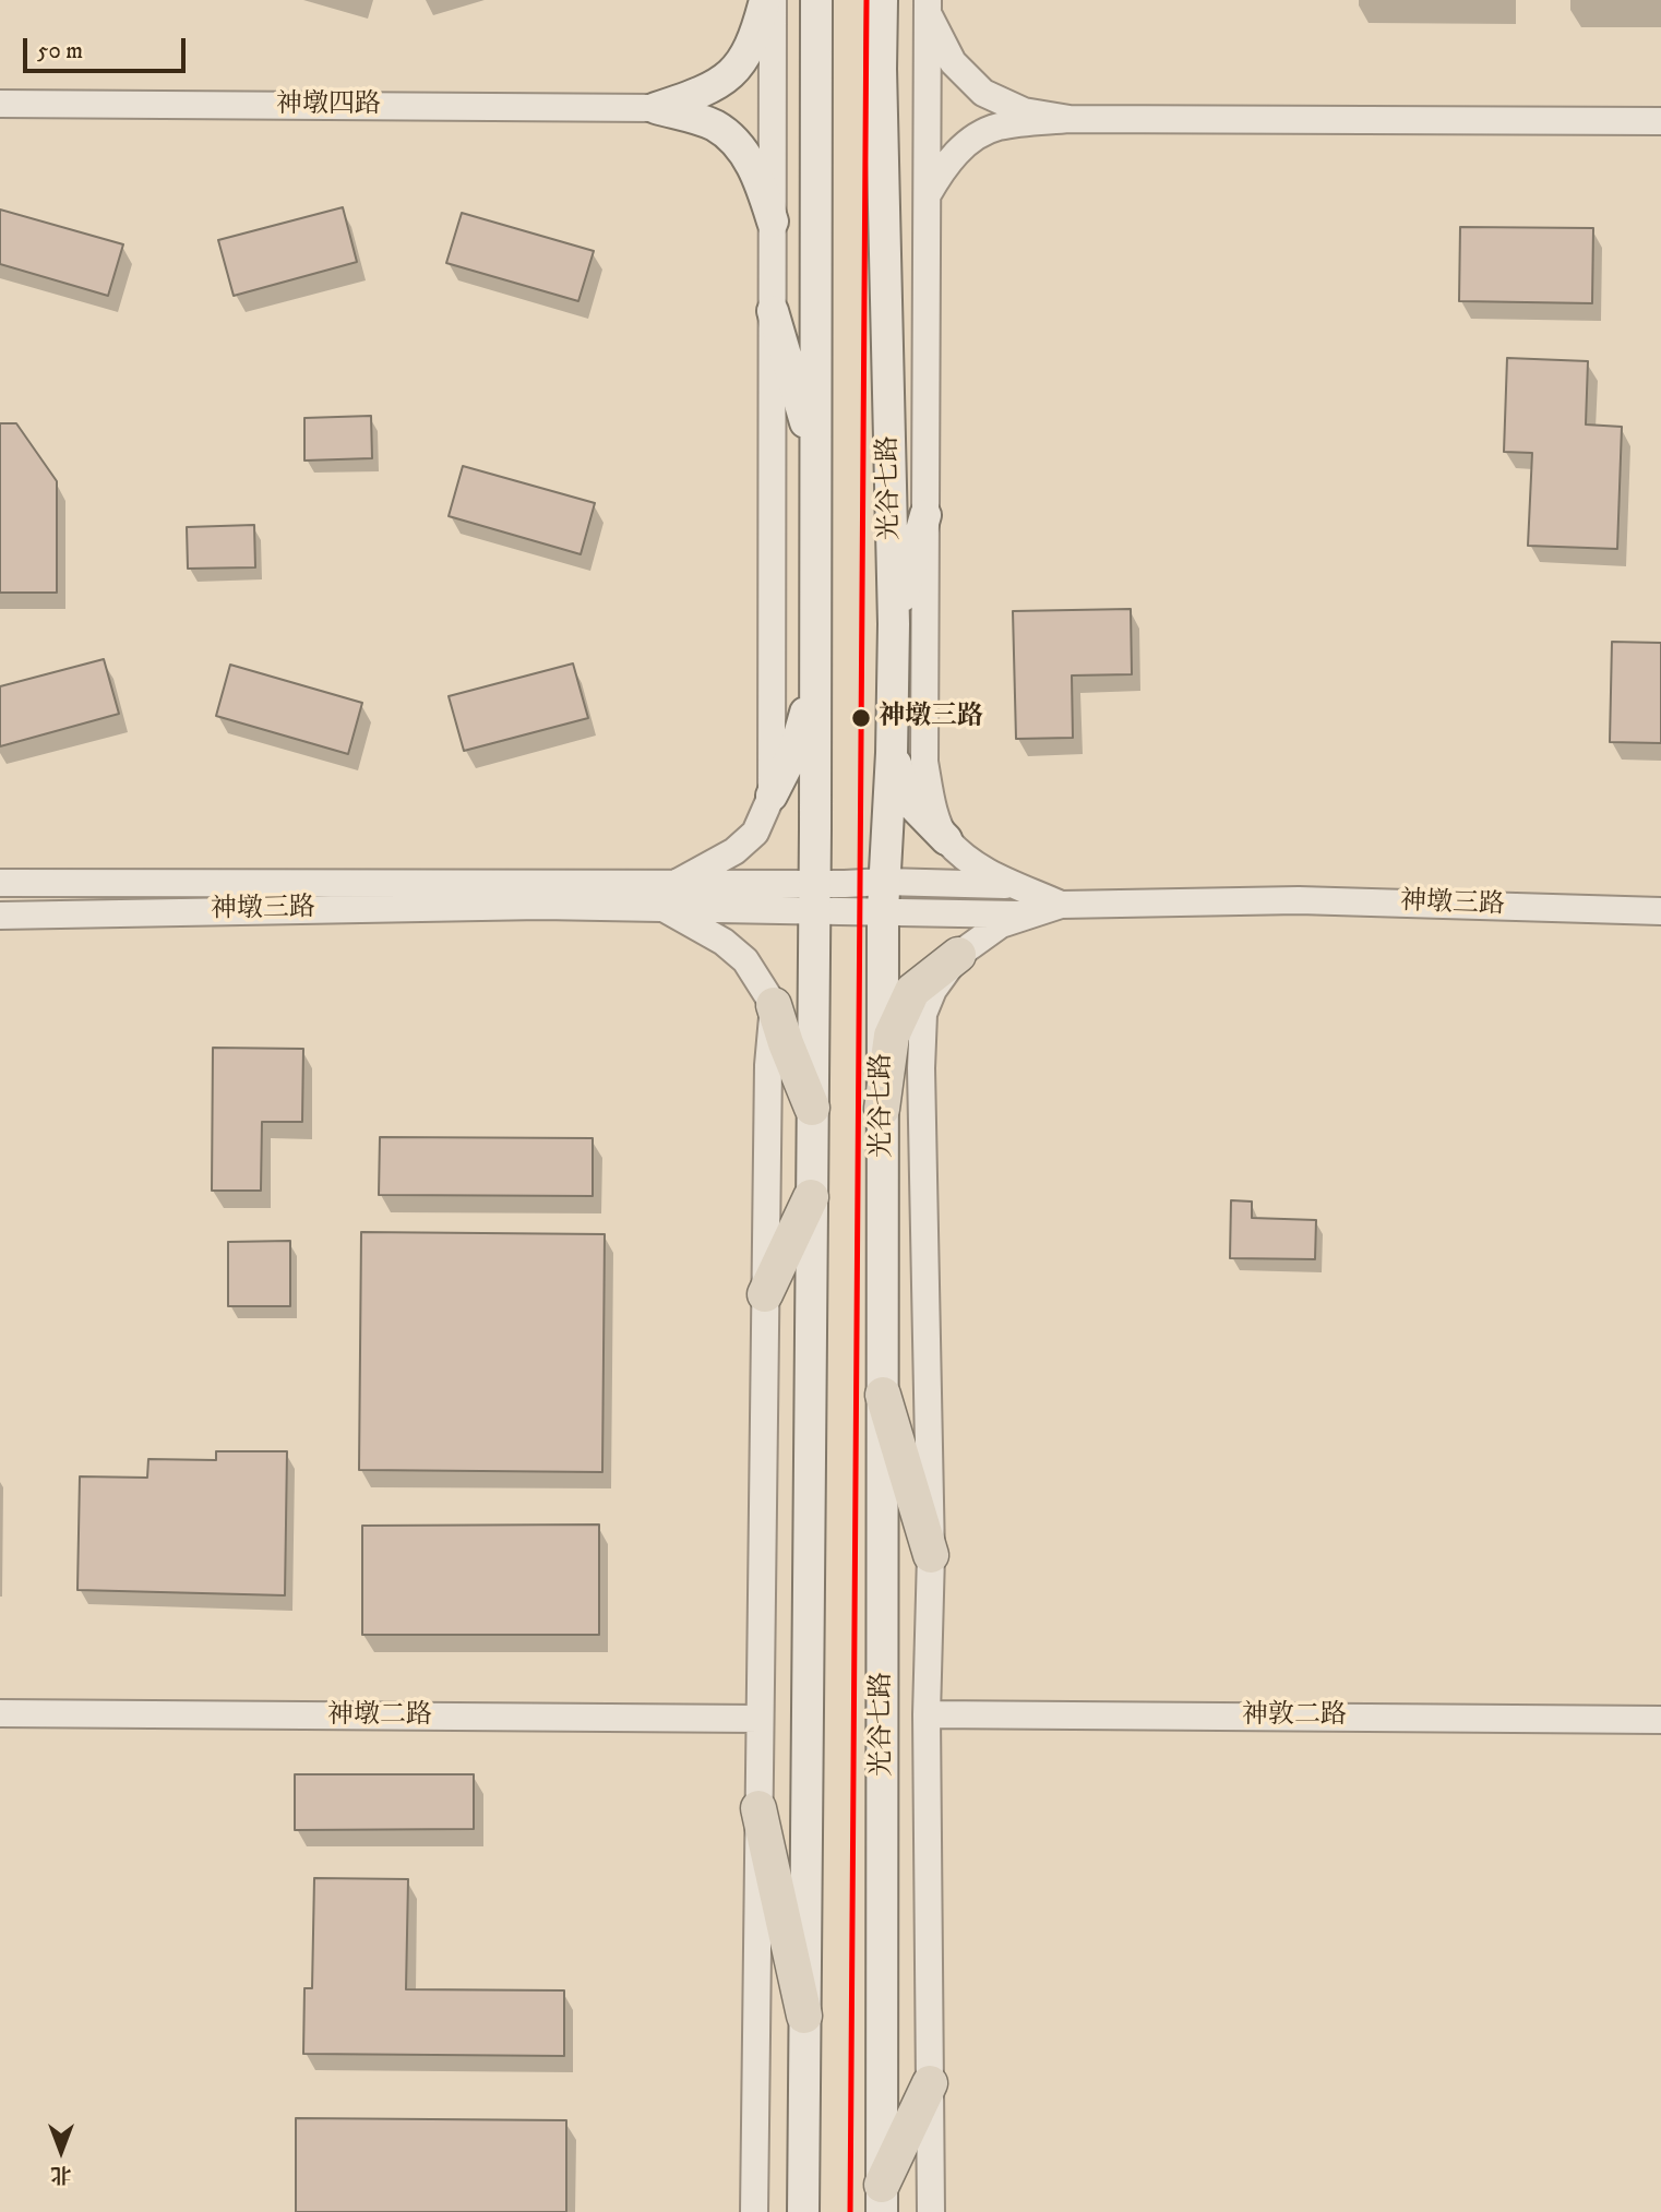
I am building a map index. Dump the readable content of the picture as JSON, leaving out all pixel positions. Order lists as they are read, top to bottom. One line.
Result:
{"streets":{"main road":["光谷七路"],"street":["神墩四路","神墩三路","神墩二路","神敦二路"]},"crossings":[["光谷七路","神墩三路"]],"places":["神墩三路"],"scale_bar":"50 m","north":"bottom"}
